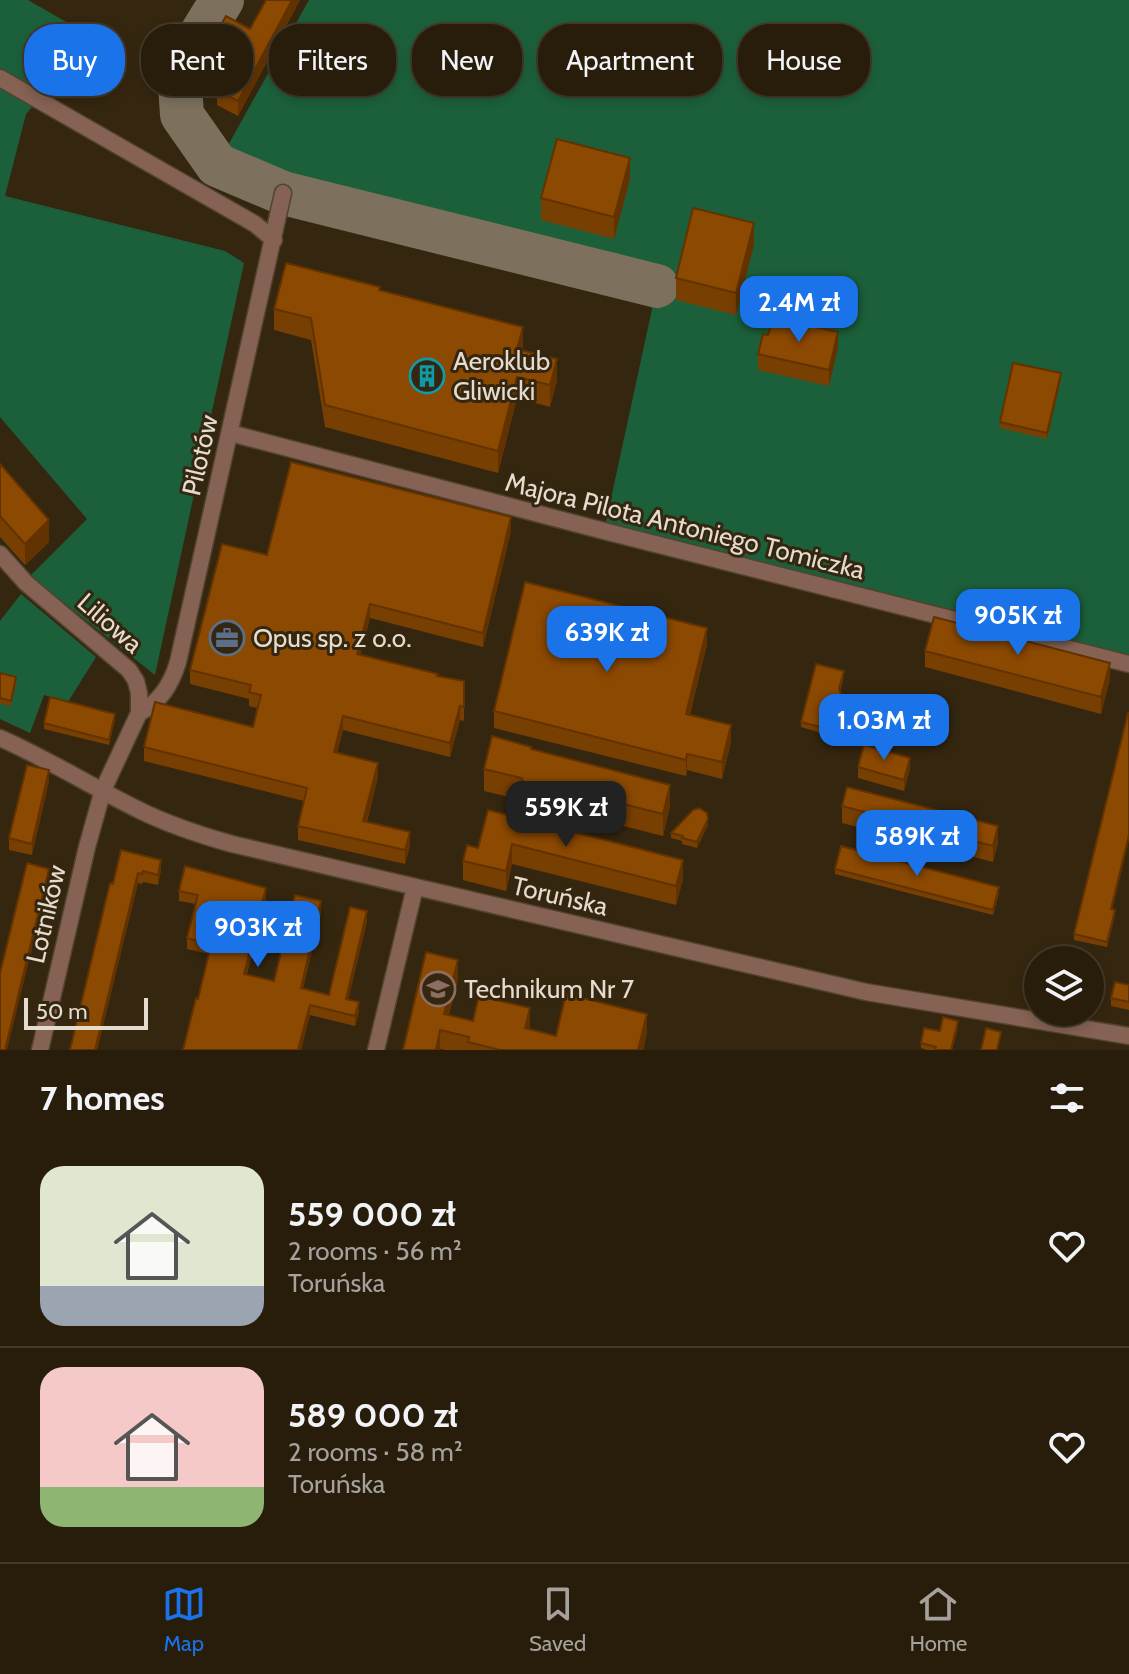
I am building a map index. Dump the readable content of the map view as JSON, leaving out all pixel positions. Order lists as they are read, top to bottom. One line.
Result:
{"streets":{"street":["Pilotów","Majora Pilota Antoniego Tomiczka","Liliowa","Toruńska","Lotników"]},"crossings":[["Pilotów","Majora Pilota Antoniego Tomiczka"],["Pilotów","Liliowa"],["Toruńska","Lotników"]],"places":{"building":["Aeroklub Gliwicki"],"office":["Opus sp. z o.o."],"school or university":["Technikum Nr 7"]},"scale_bar":"50 m","page":{"chip":["Buy","Rent","Filters","New","Apartment","House"],"price":["2.4M zł","905K zł","639K zł","1.03M zł","559K zł","589K zł","903K zł"],"scale":"50 m","heading":"7 homes","list":[{"name":"559 000 zł","note":"2 rooms · 56 m² · Toruńska"},{"name":"589 000 zł","note":"2 rooms · 58 m² · Toruńska"}],"tabs":["Map","Saved","Home"]}}
